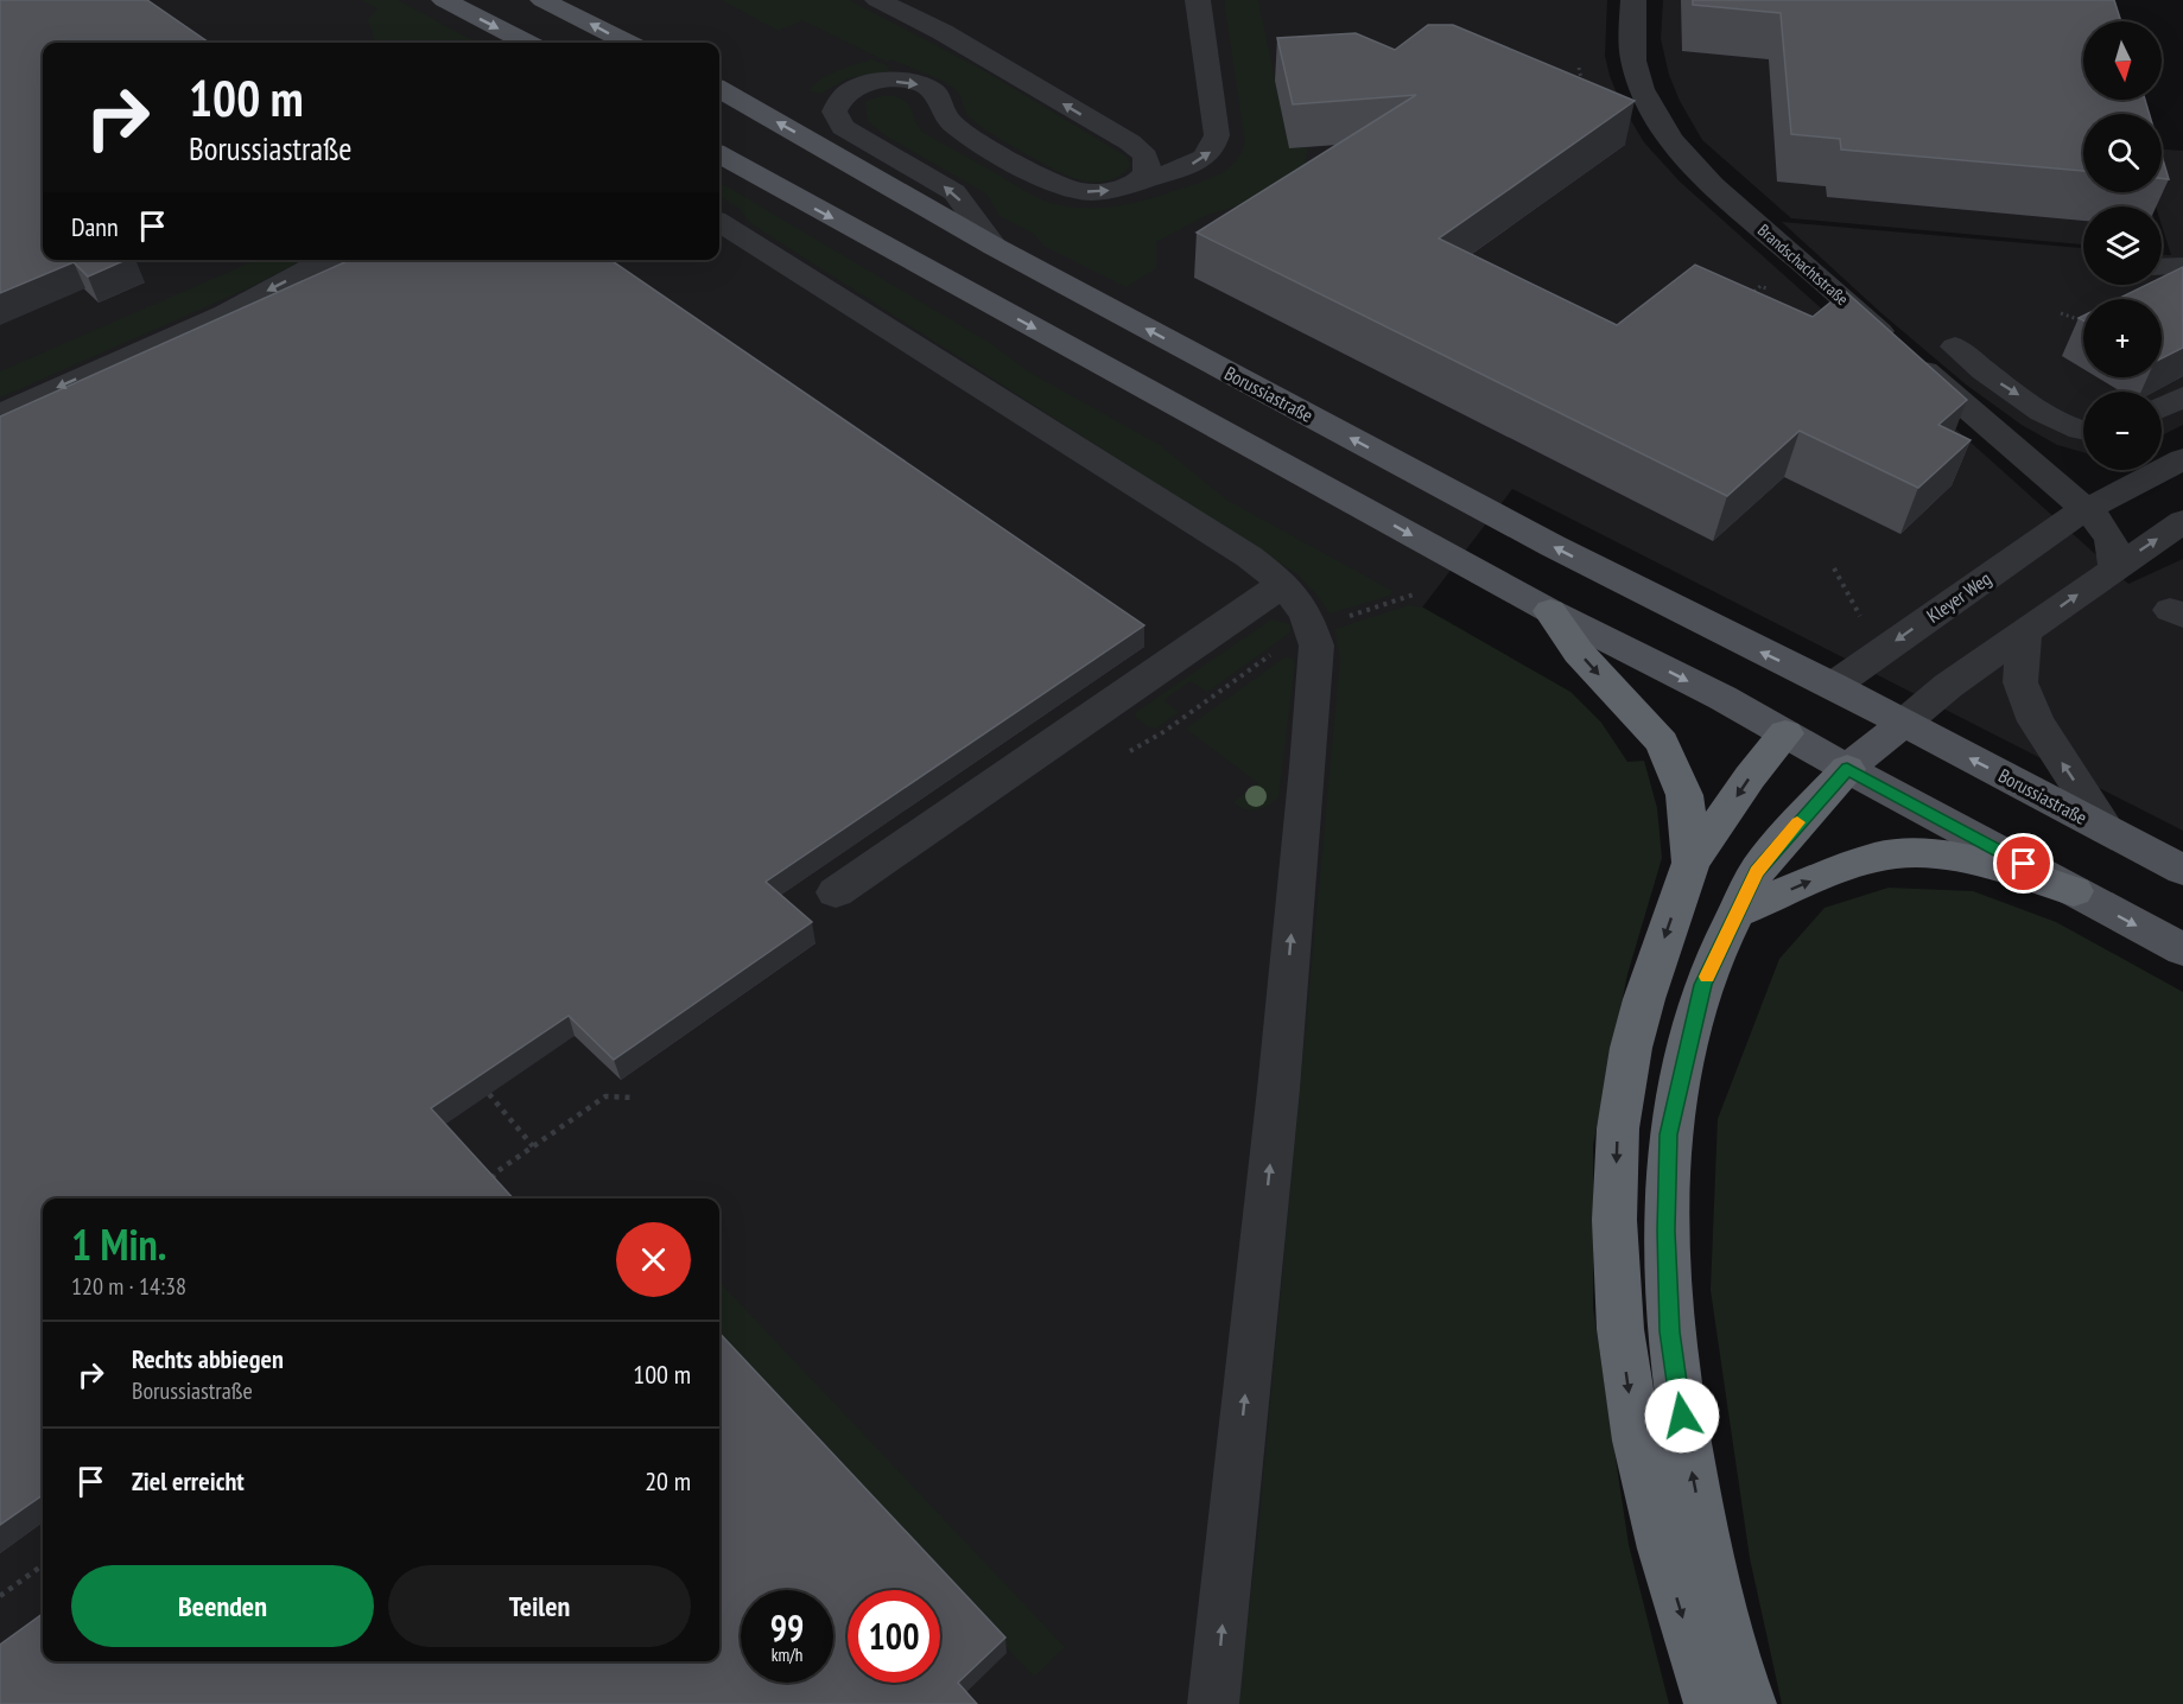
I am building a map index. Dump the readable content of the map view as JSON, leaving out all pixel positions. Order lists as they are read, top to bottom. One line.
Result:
{"streets":{"main road":["Borussiastraße"],"street":["Brandschachtstraße","Kleyer Weg"]},"crossings":[["Brandschachtstraße","Kleyer Weg"],["Borussiastraße","Kleyer Weg"]],"north":"bottom","page":{"map_buttons":["+","−"],"turn":["100 m","Borussiastraße"],"then":"Dann","heading":["1 Min.","120 m · 14:38"],"list":[{"name":"Rechts abbiegen","note":"Borussiastraße","value":"100 m"},{"name":"Ziel erreicht","value":"20 m"}],"buttons":["Beenden","Teilen"],"speed":"99 km/h","limit":"100"}}
